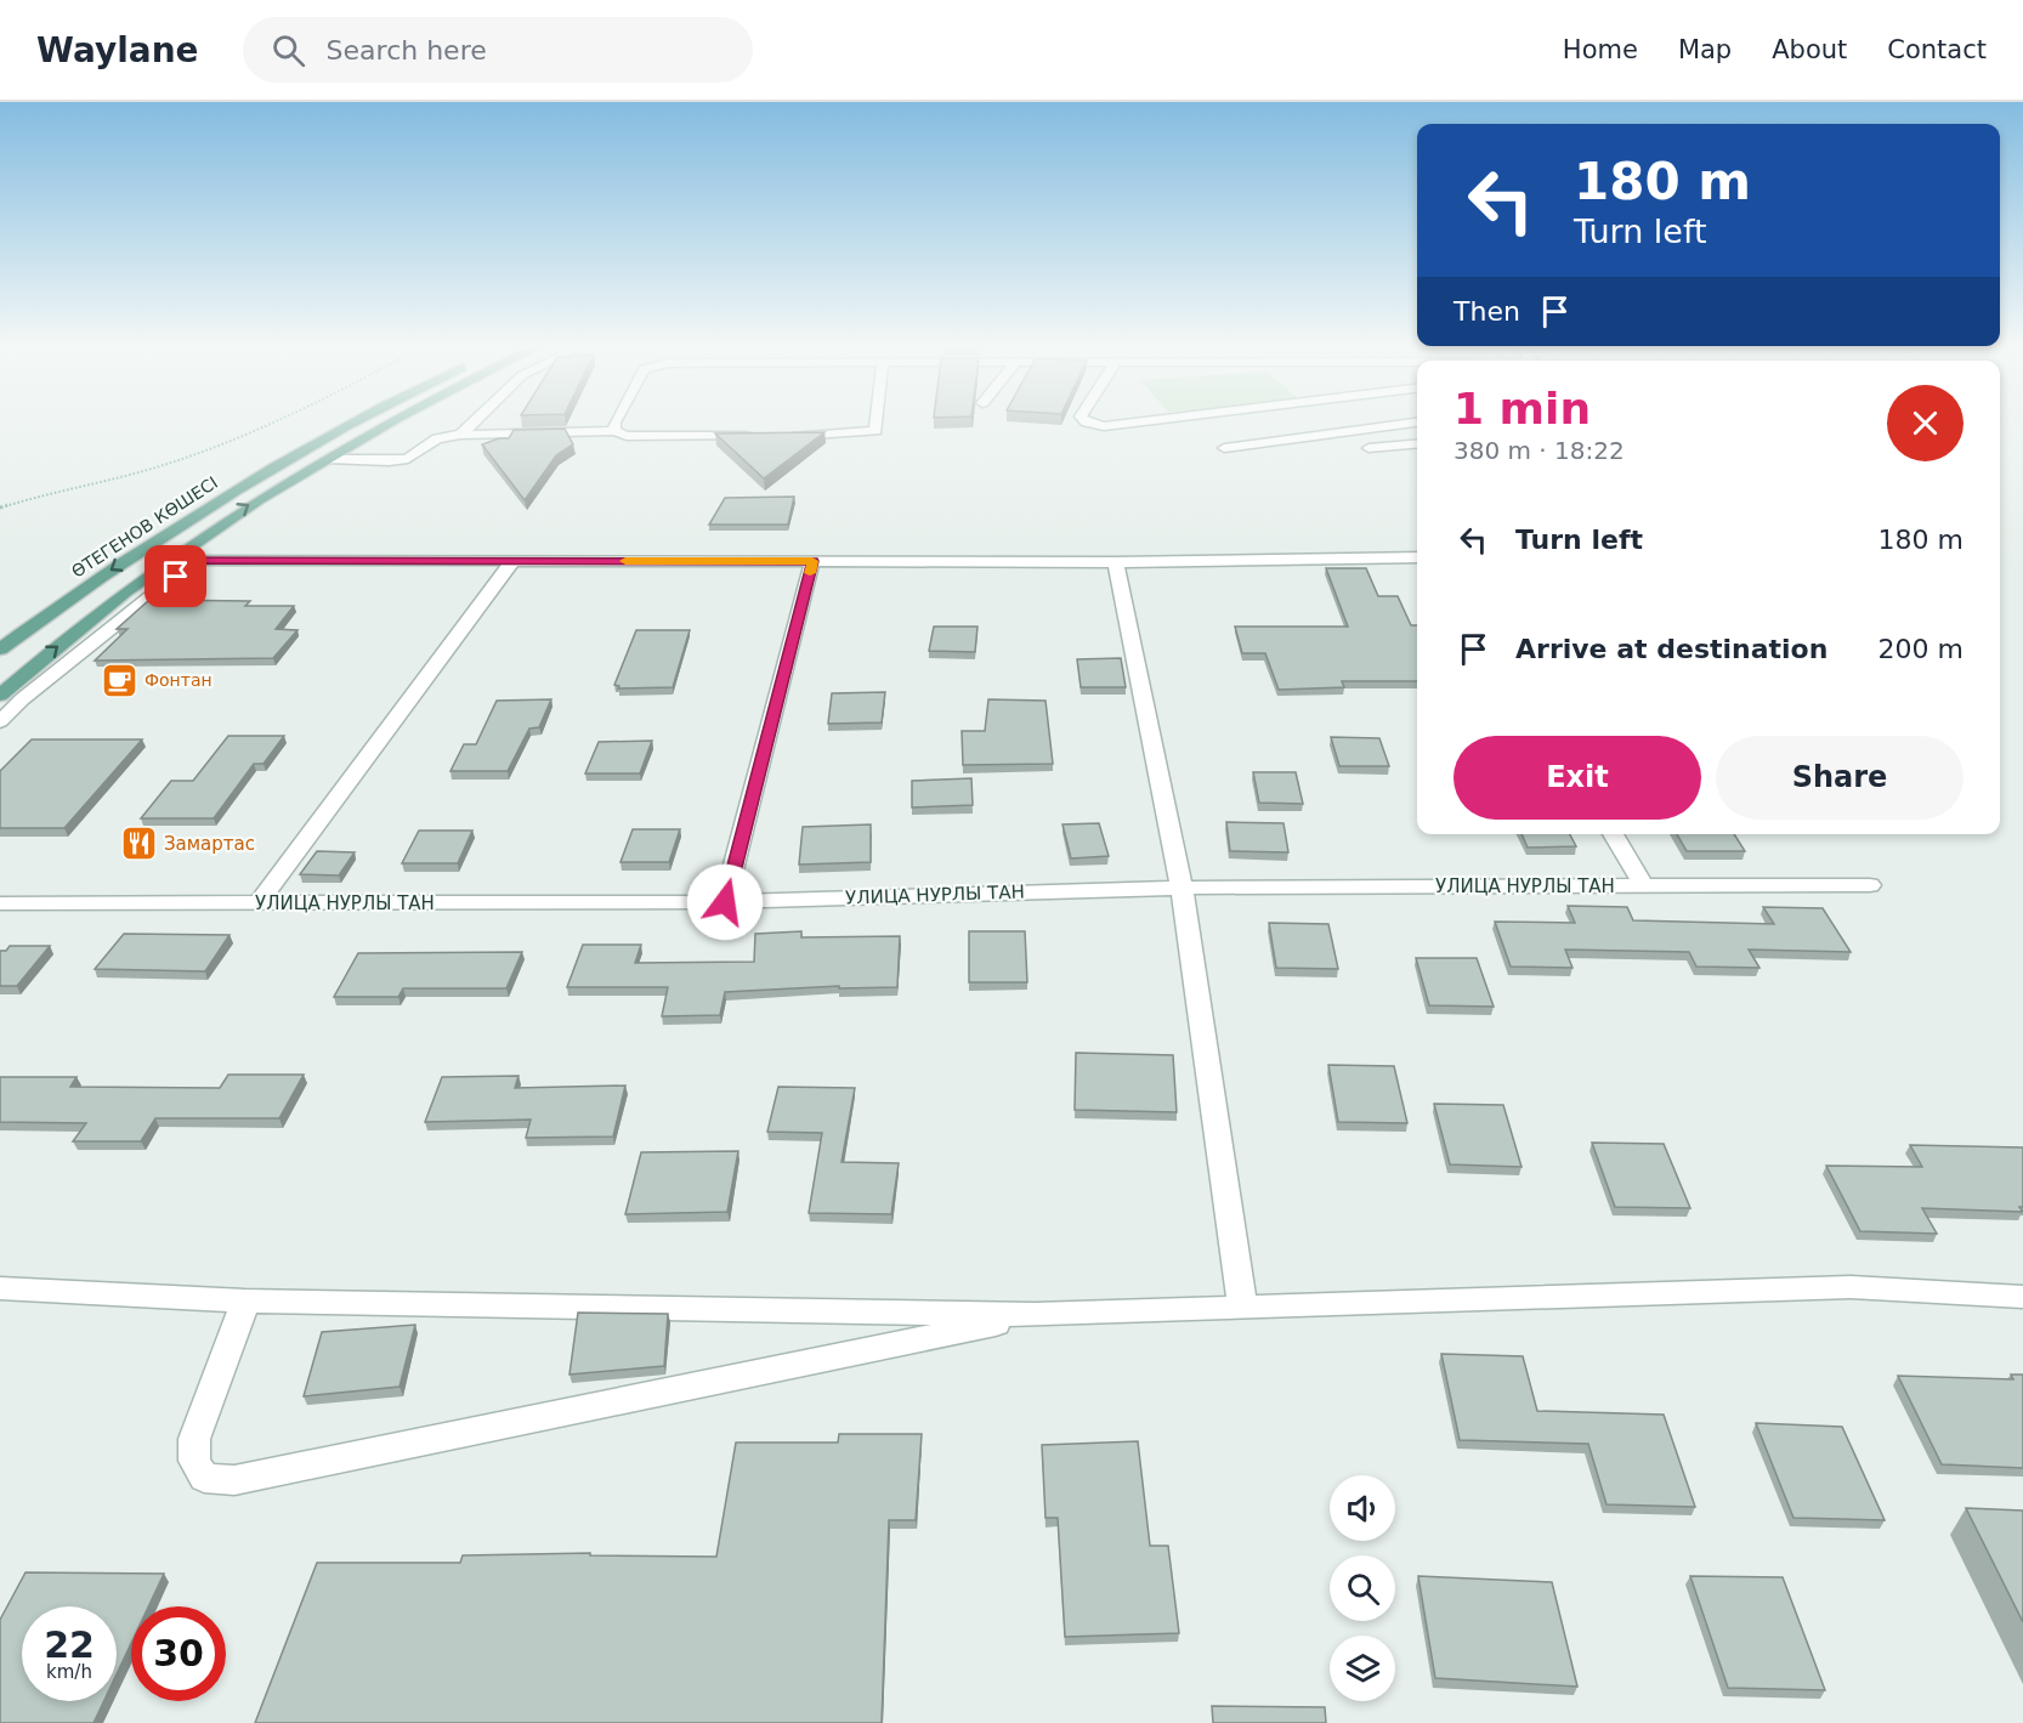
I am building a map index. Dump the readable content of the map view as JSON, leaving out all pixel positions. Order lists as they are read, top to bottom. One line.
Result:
{"streets":{"main road":["ӨТЕГЕНОВ КӨШЕСІ"],"street":["УЛИЦА НУРЛЫ ТАН"]},"places":{"cafe":["Фонтан"],"restaurant":["Замартас"]},"page":{"header":"Waylane","search":"Search here","nav":["Home","Map","About","Contact"],"turn":["180 m","Turn left"],"then":"Then","heading":["1 min","380 m · 18:22"],"list":[{"name":"Turn left","value":"180 m"},{"name":"Arrive at destination","value":"200 m"}],"buttons":["Exit","Share"],"speed":"22 km/h","limit":"30"}}
